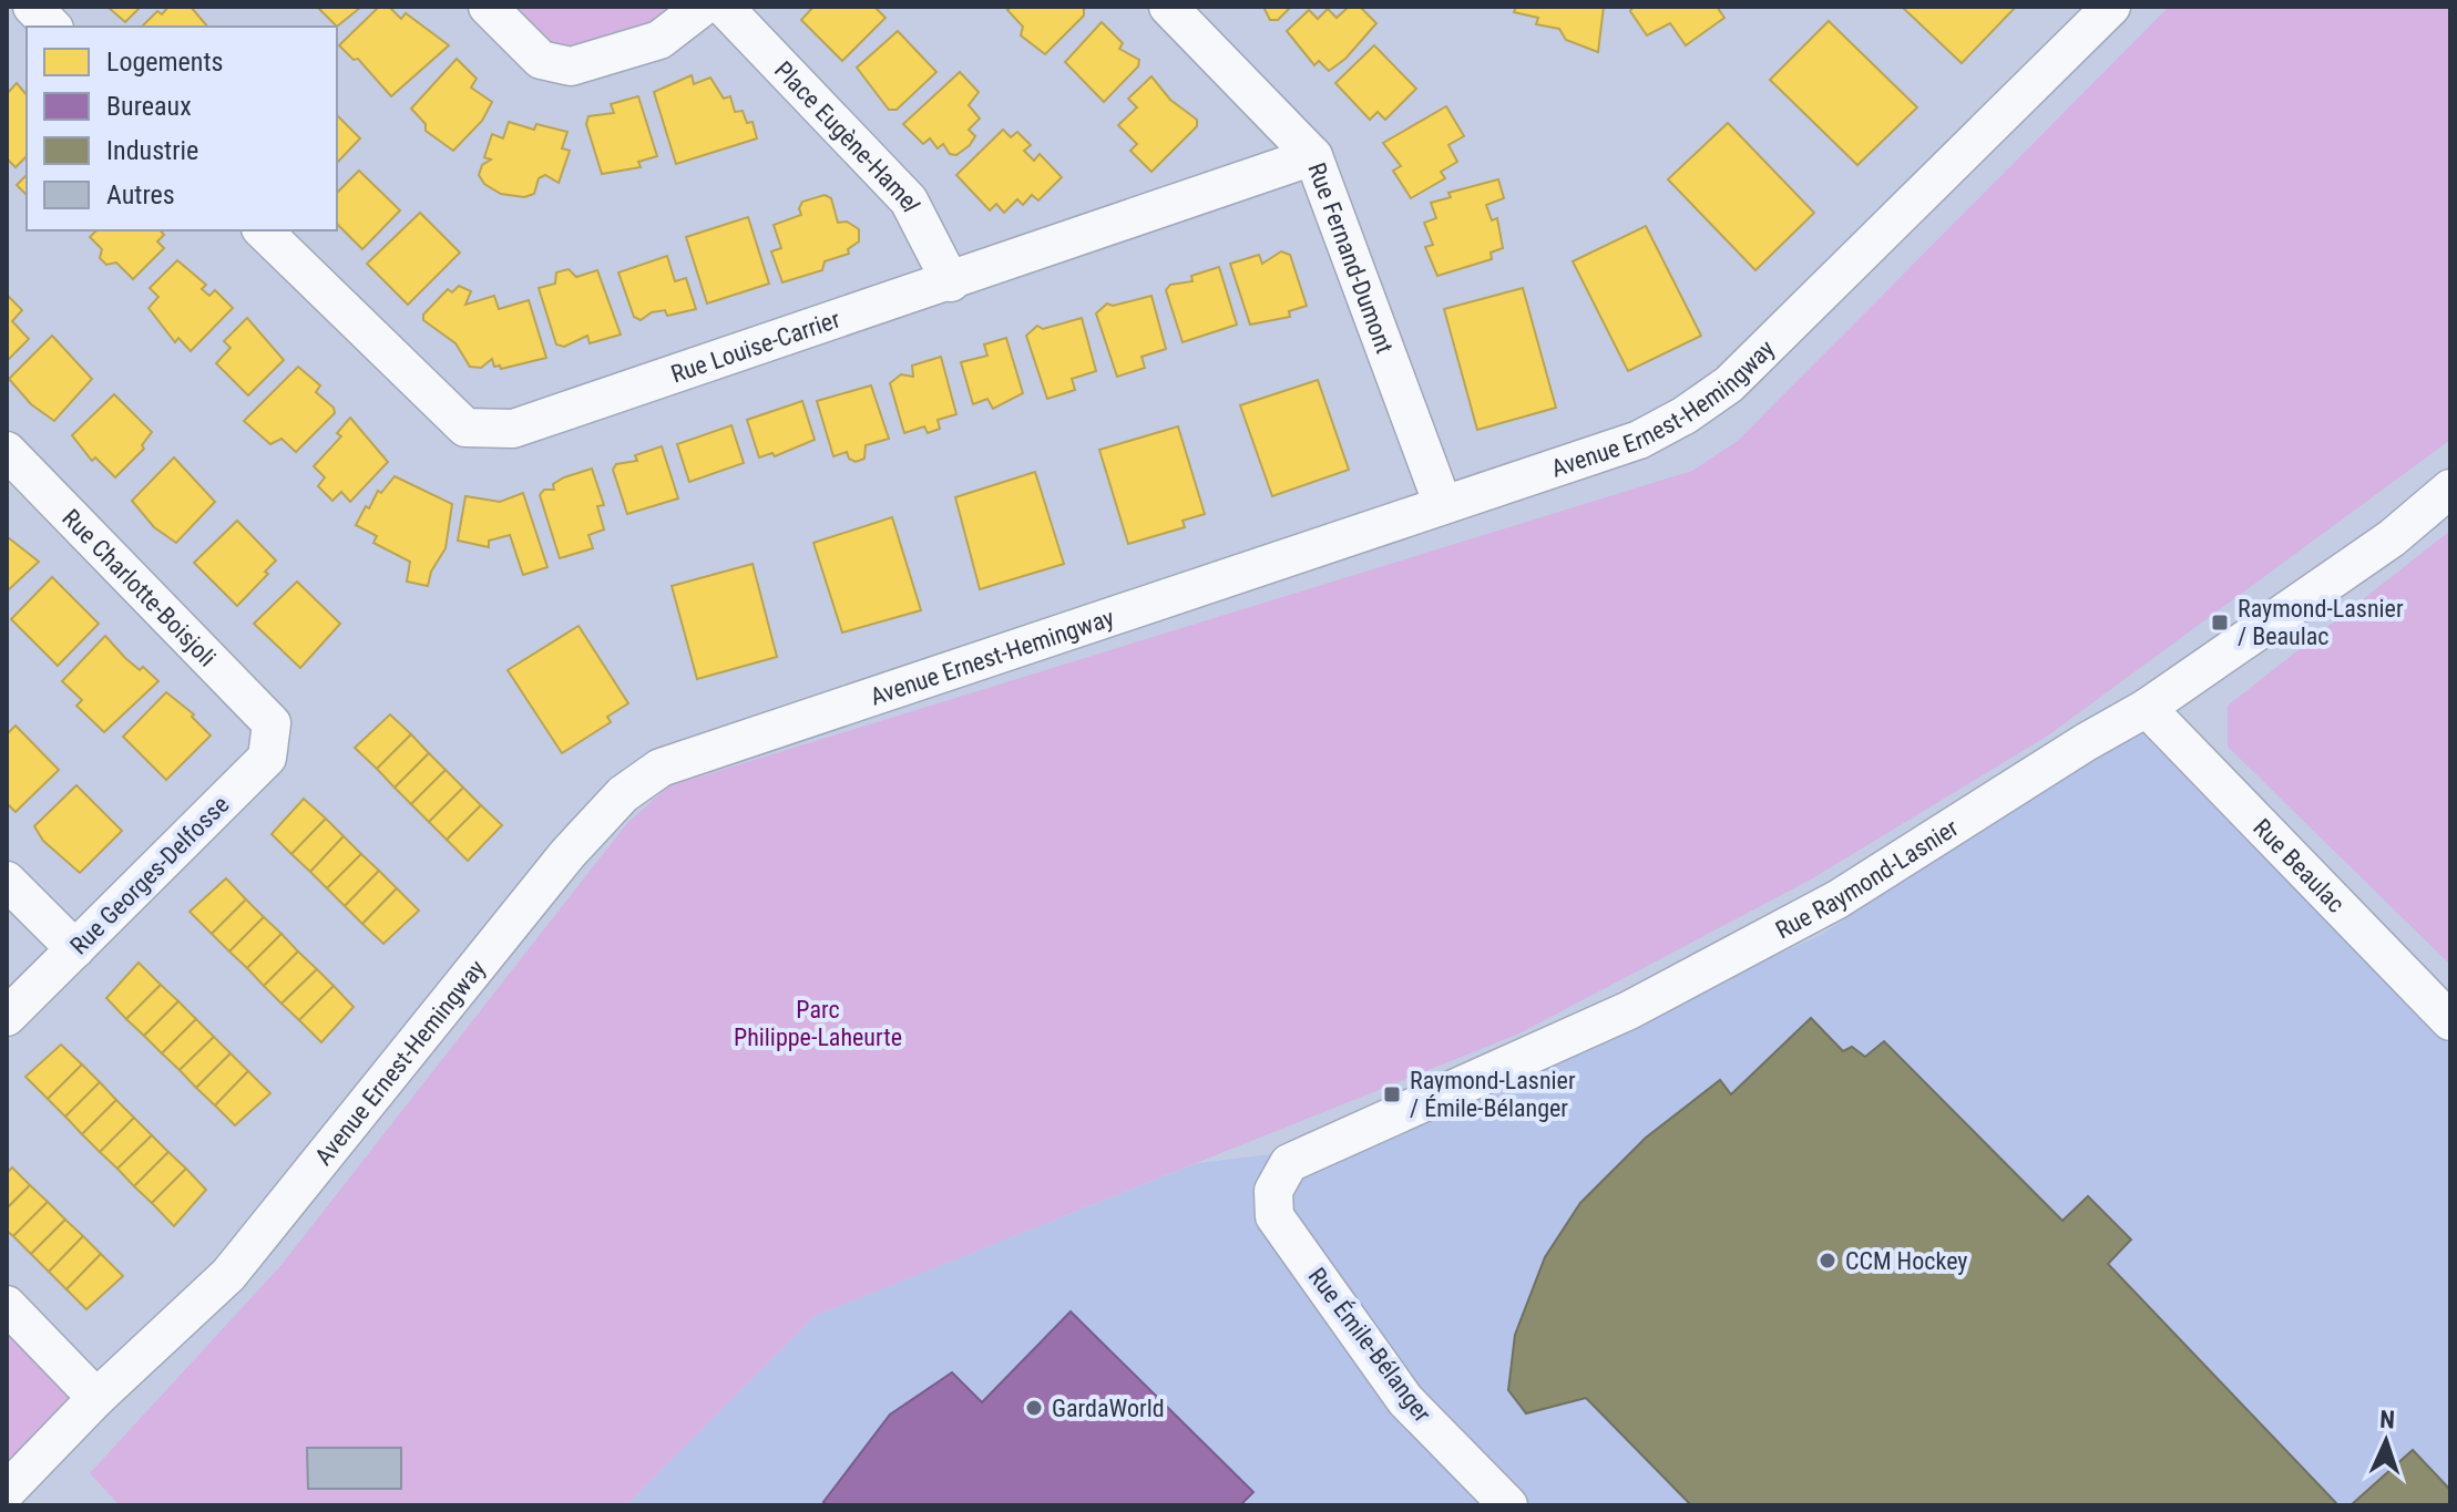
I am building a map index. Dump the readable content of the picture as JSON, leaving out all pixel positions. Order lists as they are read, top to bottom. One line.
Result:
{"streets":{"street":["Place Eugène-Hamel","Rue Fernand-Dumont","Rue Louise-Carrier","Avenue Ernest-Hemingway","Rue Charlotte-Boisjoli","Rue Beaulac","Rue Georges-Delfosse","Rue Raymond-Lasnier","Rue Émile-Bélanger"]},"crossings":[["Place Eugène-Hamel","Rue Louise-Carrier"],["Rue Fernand-Dumont","Rue Louise-Carrier"],["Rue Fernand-Dumont","Avenue Ernest-Hemingway"],["Rue Charlotte-Boisjoli","Rue Georges-Delfosse"],["Rue Beaulac","Rue Raymond-Lasnier"],["Rue Raymond-Lasnier","Rue Émile-Bélanger"]],"parks":["Parc Philippe-Laheurte"],"places":{"transit":["Raymond-Lasnier / Beaulac","Raymond-Lasnier / Émile-Bélanger"],"other":["CCM Hockey","GardaWorld"]},"legend":["Logements","Bureaux","Industrie","Autres"],"north":"top"}
